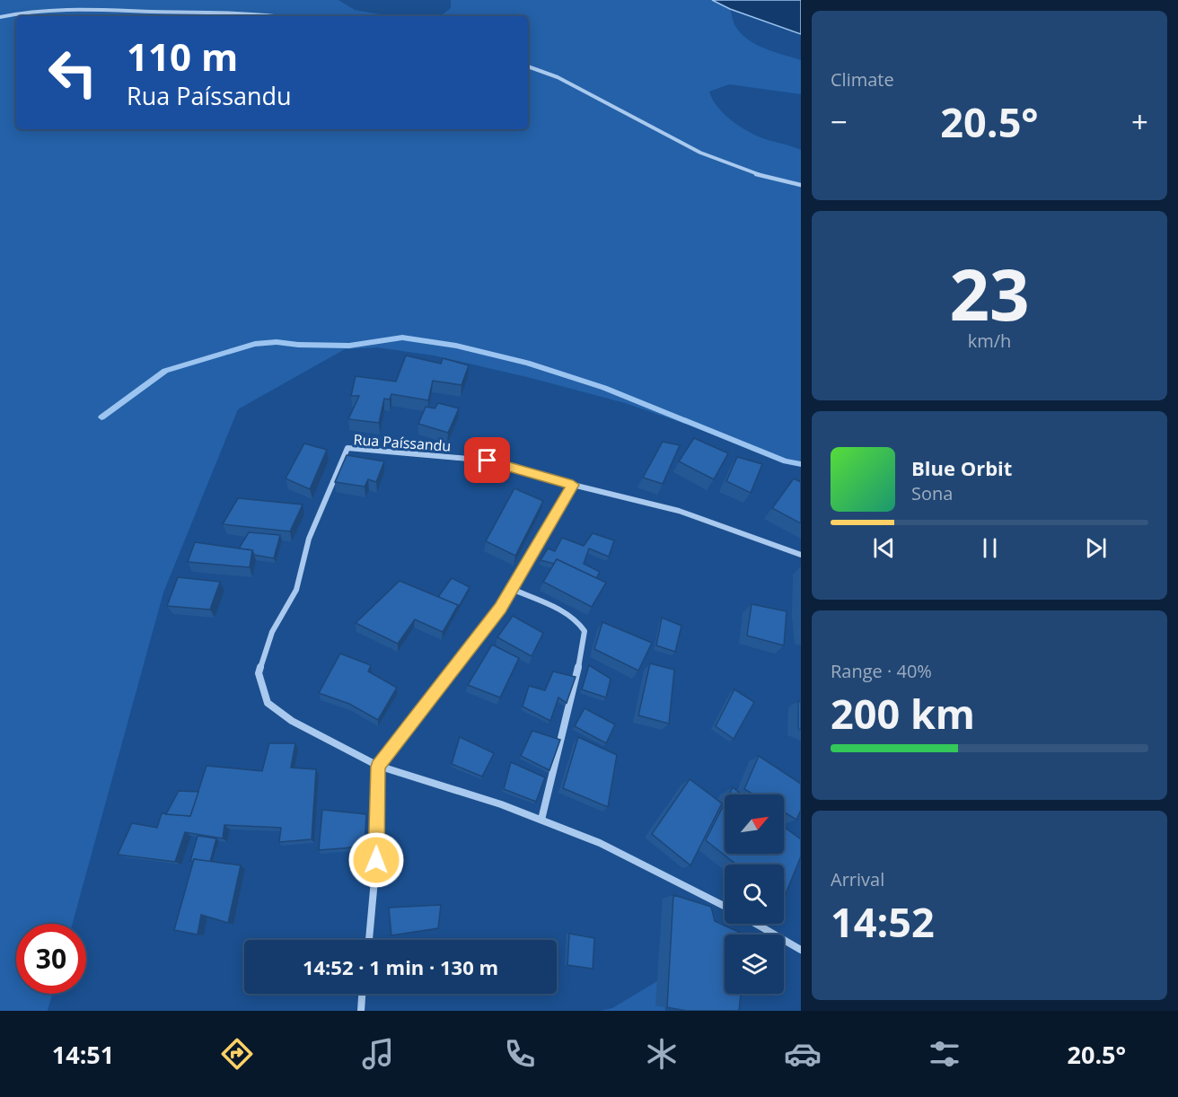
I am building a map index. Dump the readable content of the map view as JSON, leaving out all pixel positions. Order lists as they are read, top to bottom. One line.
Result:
{"streets":{"street":["Rua Paíssandu"]},"north":"top right","page":{"tile":["Climate",["23","km/h"],["Range · 40%","200 km"],["Arrival","14:52"]],"turn":["110 m","Rua Paíssandu"],"heat":["−","20.5°","+"],"song":["Blue Orbit","Sona"],"limit":"30","trip":"14:52 · 1 min · 130 m","tabs":["14:51","20.5°"]}}
